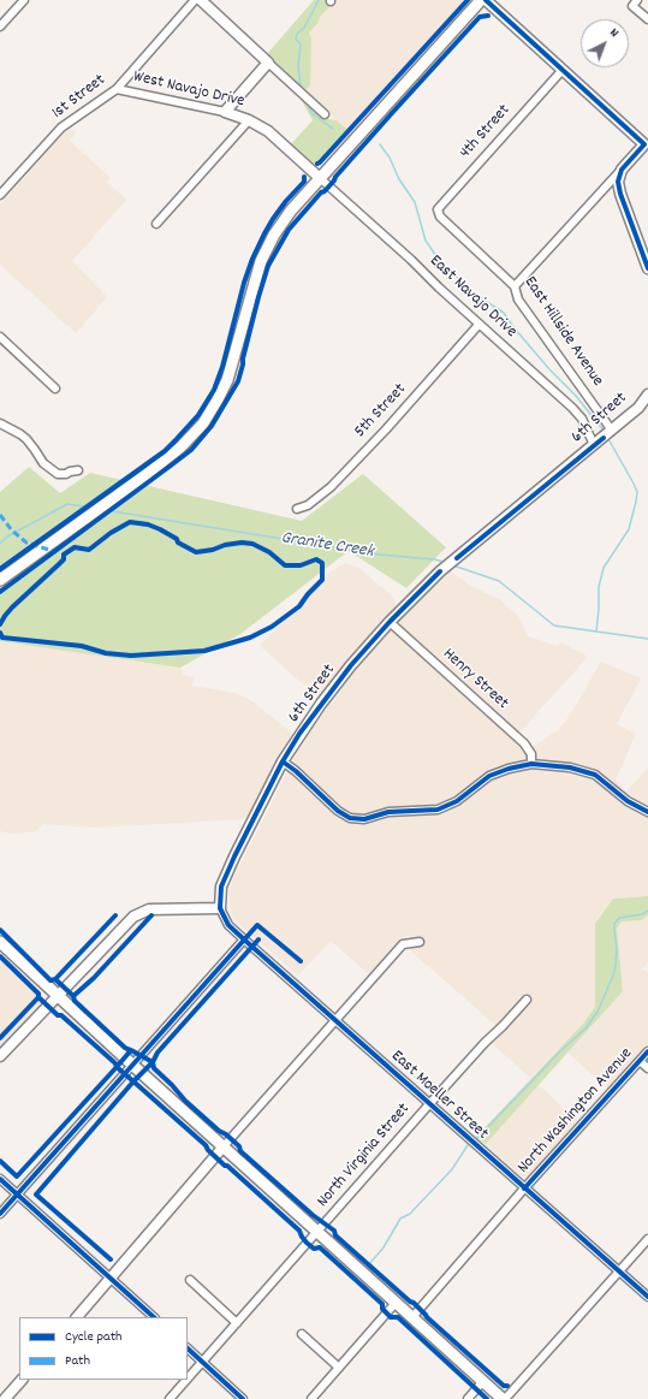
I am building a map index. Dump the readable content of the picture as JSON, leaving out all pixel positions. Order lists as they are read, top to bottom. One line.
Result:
{"streets":{"street":["West Navajo Drive","1st Street","4th Street","East Navajo Drive","East Hillside Avenue","5th Street","6th Street","Henry Street","East Moeller Street","North Washington Avenue","North Virginia Street"]},"crossings":[["West Navajo Drive","1st Street"],["West Navajo Drive","East Navajo Drive"],["4th Street","East Hillside Avenue"],["East Navajo Drive","5th Street"],["East Navajo Drive","6th Street"],["East Hillside Avenue","6th Street"],["6th Street","Henry Street"],["6th Street","East Moeller Street"],["East Moeller Street","North Washington Avenue"],["East Moeller Street","North Virginia Street"]],"water":["Granite Creek"],"legend":["Cycle path","Path"],"north":"top right"}
